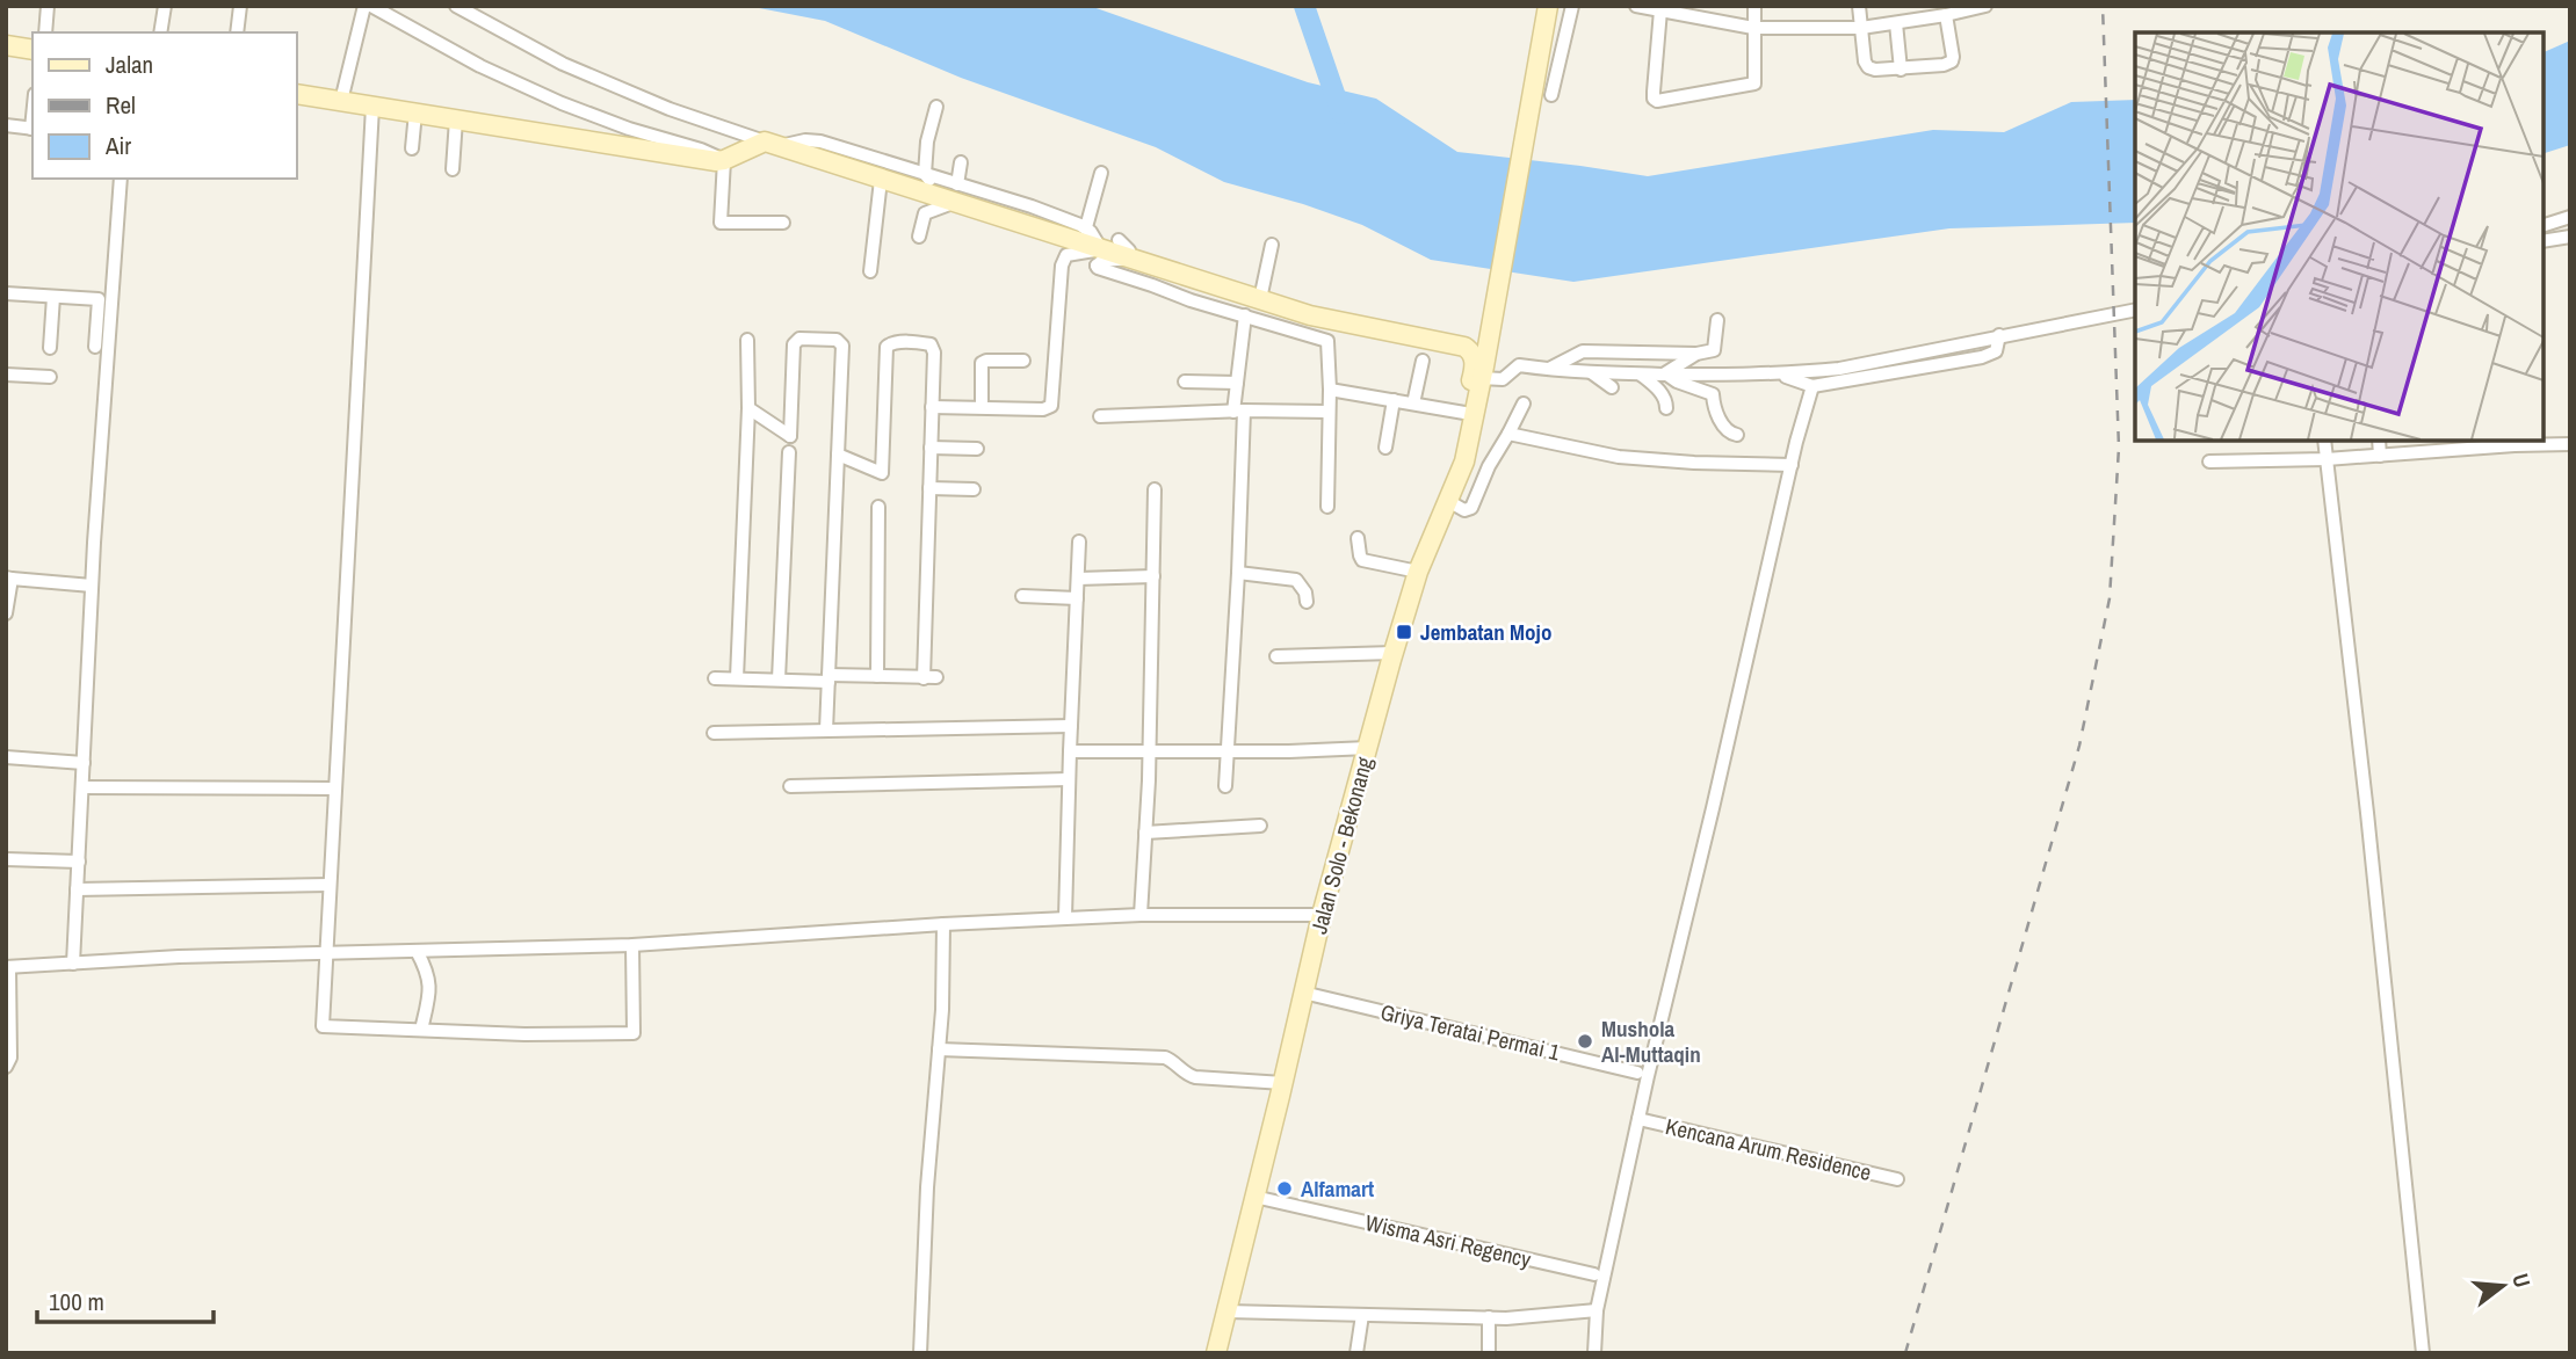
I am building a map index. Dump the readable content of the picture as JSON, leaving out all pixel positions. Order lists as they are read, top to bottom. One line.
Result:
{"streets":{"main road":["Jalan Solo - Bekonang"],"street":["Griya Teratai Permai 1","Kencana Arum Residence","Wisma Asri Regency"]},"crossings":[["Jalan Solo - Bekonang","Griya Teratai Permai 1"],["Jalan Solo - Bekonang","Wisma Asri Regency"]],"places":{"transit":["Jembatan Mojo"],"other":["Mushola Al-Muttaqin","Alfamart"]},"legend":["Jalan","Rel","Air"],"scale_bar":"100 m","north":"right"}
